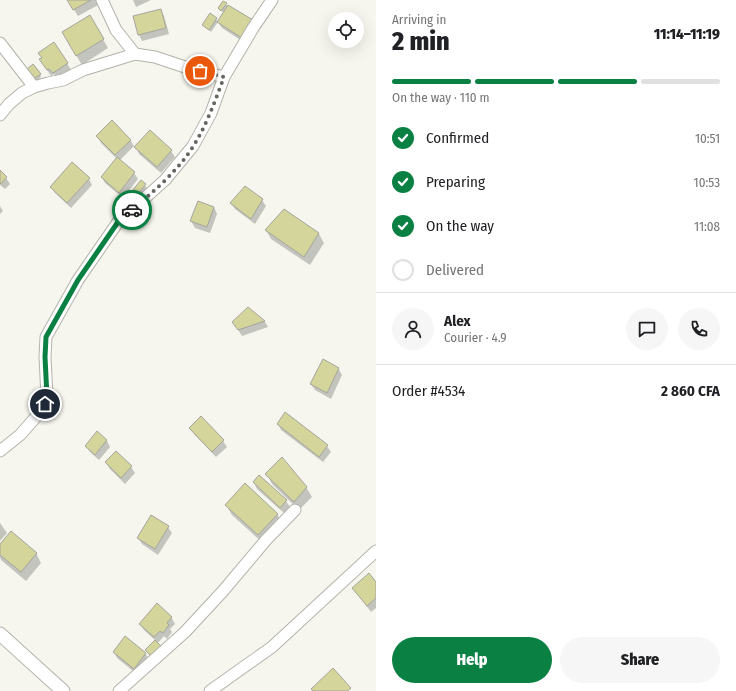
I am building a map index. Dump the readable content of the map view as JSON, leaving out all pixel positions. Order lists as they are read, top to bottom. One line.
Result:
{"page":{"heading":["2 min","Arriving in","11:14–11:19"],"panel":["Alex","Courier · 4.9","Order #4534","2 860 CFA"],"bar":"On the way · 110 m","list":[["Confirmed","10:51"],["Preparing","10:53"],["On the way","11:08"],"Delivered"],"buttons":["Help","Share"]}}
